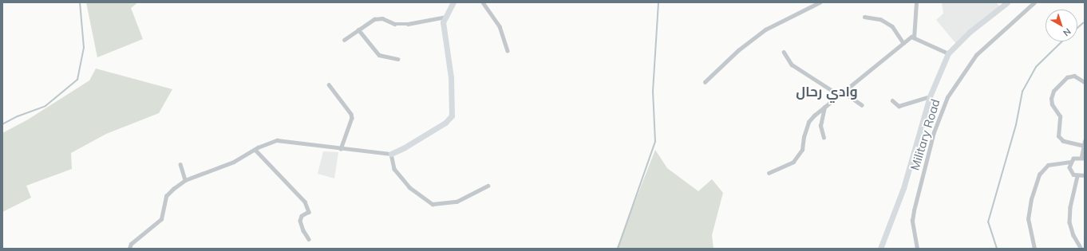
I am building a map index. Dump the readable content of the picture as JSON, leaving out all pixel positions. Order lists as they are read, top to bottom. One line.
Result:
{"streets":{"street":["Military Road"]},"districts":["وادي رحال"],"north":"bottom right"}
